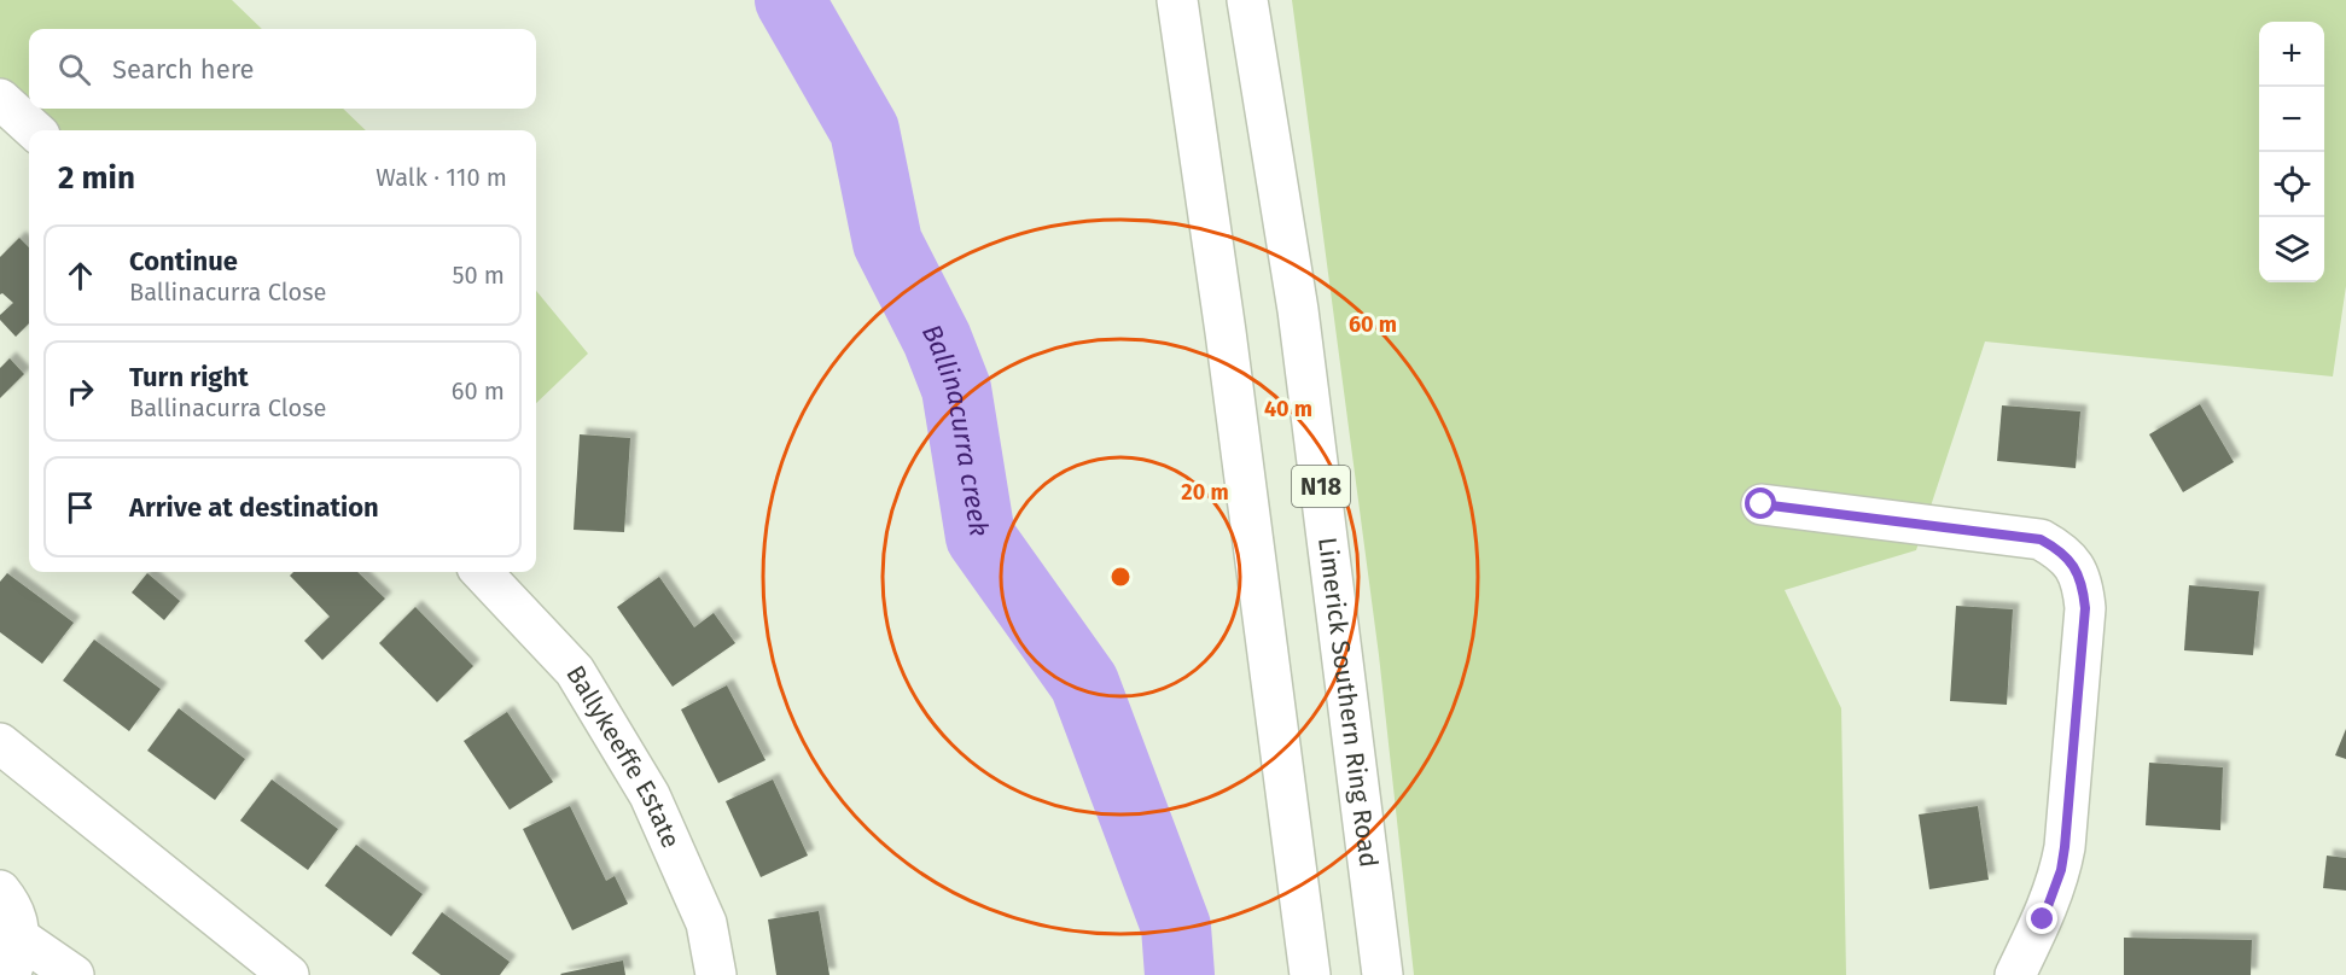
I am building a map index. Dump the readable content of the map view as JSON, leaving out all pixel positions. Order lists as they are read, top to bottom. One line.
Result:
{"streets":{"main road":["N18","Limerick Southern Ring Road","Ballykeeffe Estate"]},"water":["Ballinacurra creek"],"page":{"map_buttons":["+","−"],"search":"Search here","heading":["2 min","Walk · 110 m"],"list":[["Continue","Ballinacurra Close","50 m"],["Turn right","Ballinacurra Close","60 m"],"Arrive at destination"]},"rings":["60 m","40 m","20 m"]}
